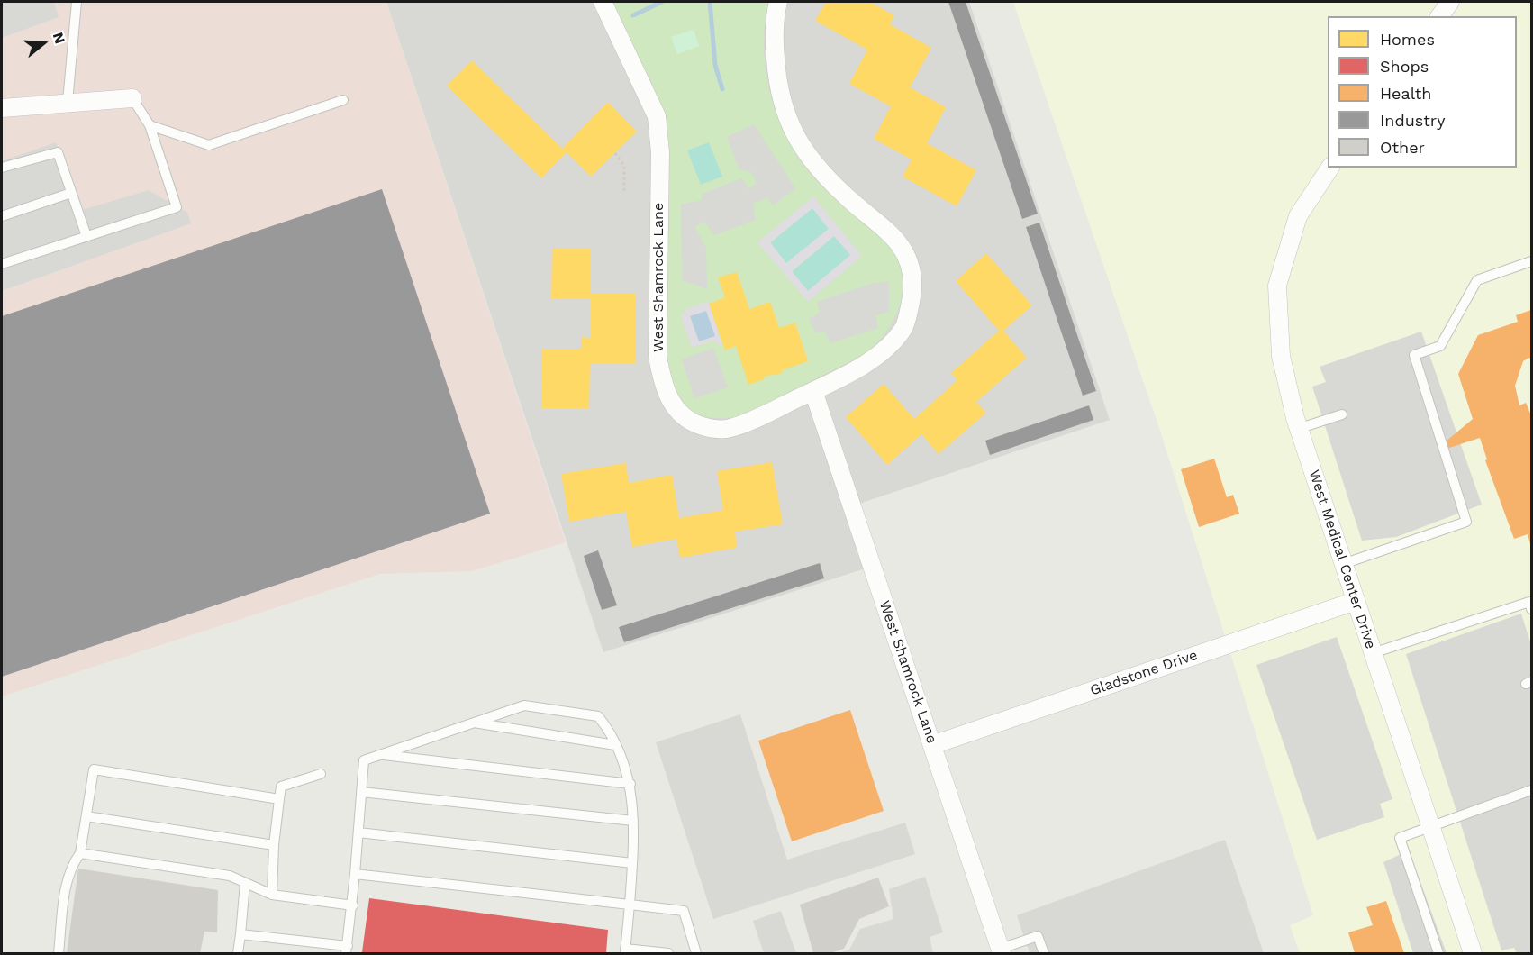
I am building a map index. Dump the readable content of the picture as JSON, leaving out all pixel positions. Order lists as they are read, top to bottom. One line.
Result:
{"streets":{"street":["West Shamrock Lane","West Medical Center Drive","Gladstone Drive"]},"crossings":[["West Shamrock Lane","Gladstone Drive"],["West Medical Center Drive","Gladstone Drive"]],"legend":["Homes","Shops","Health","Industry","Other"],"north":"right"}
